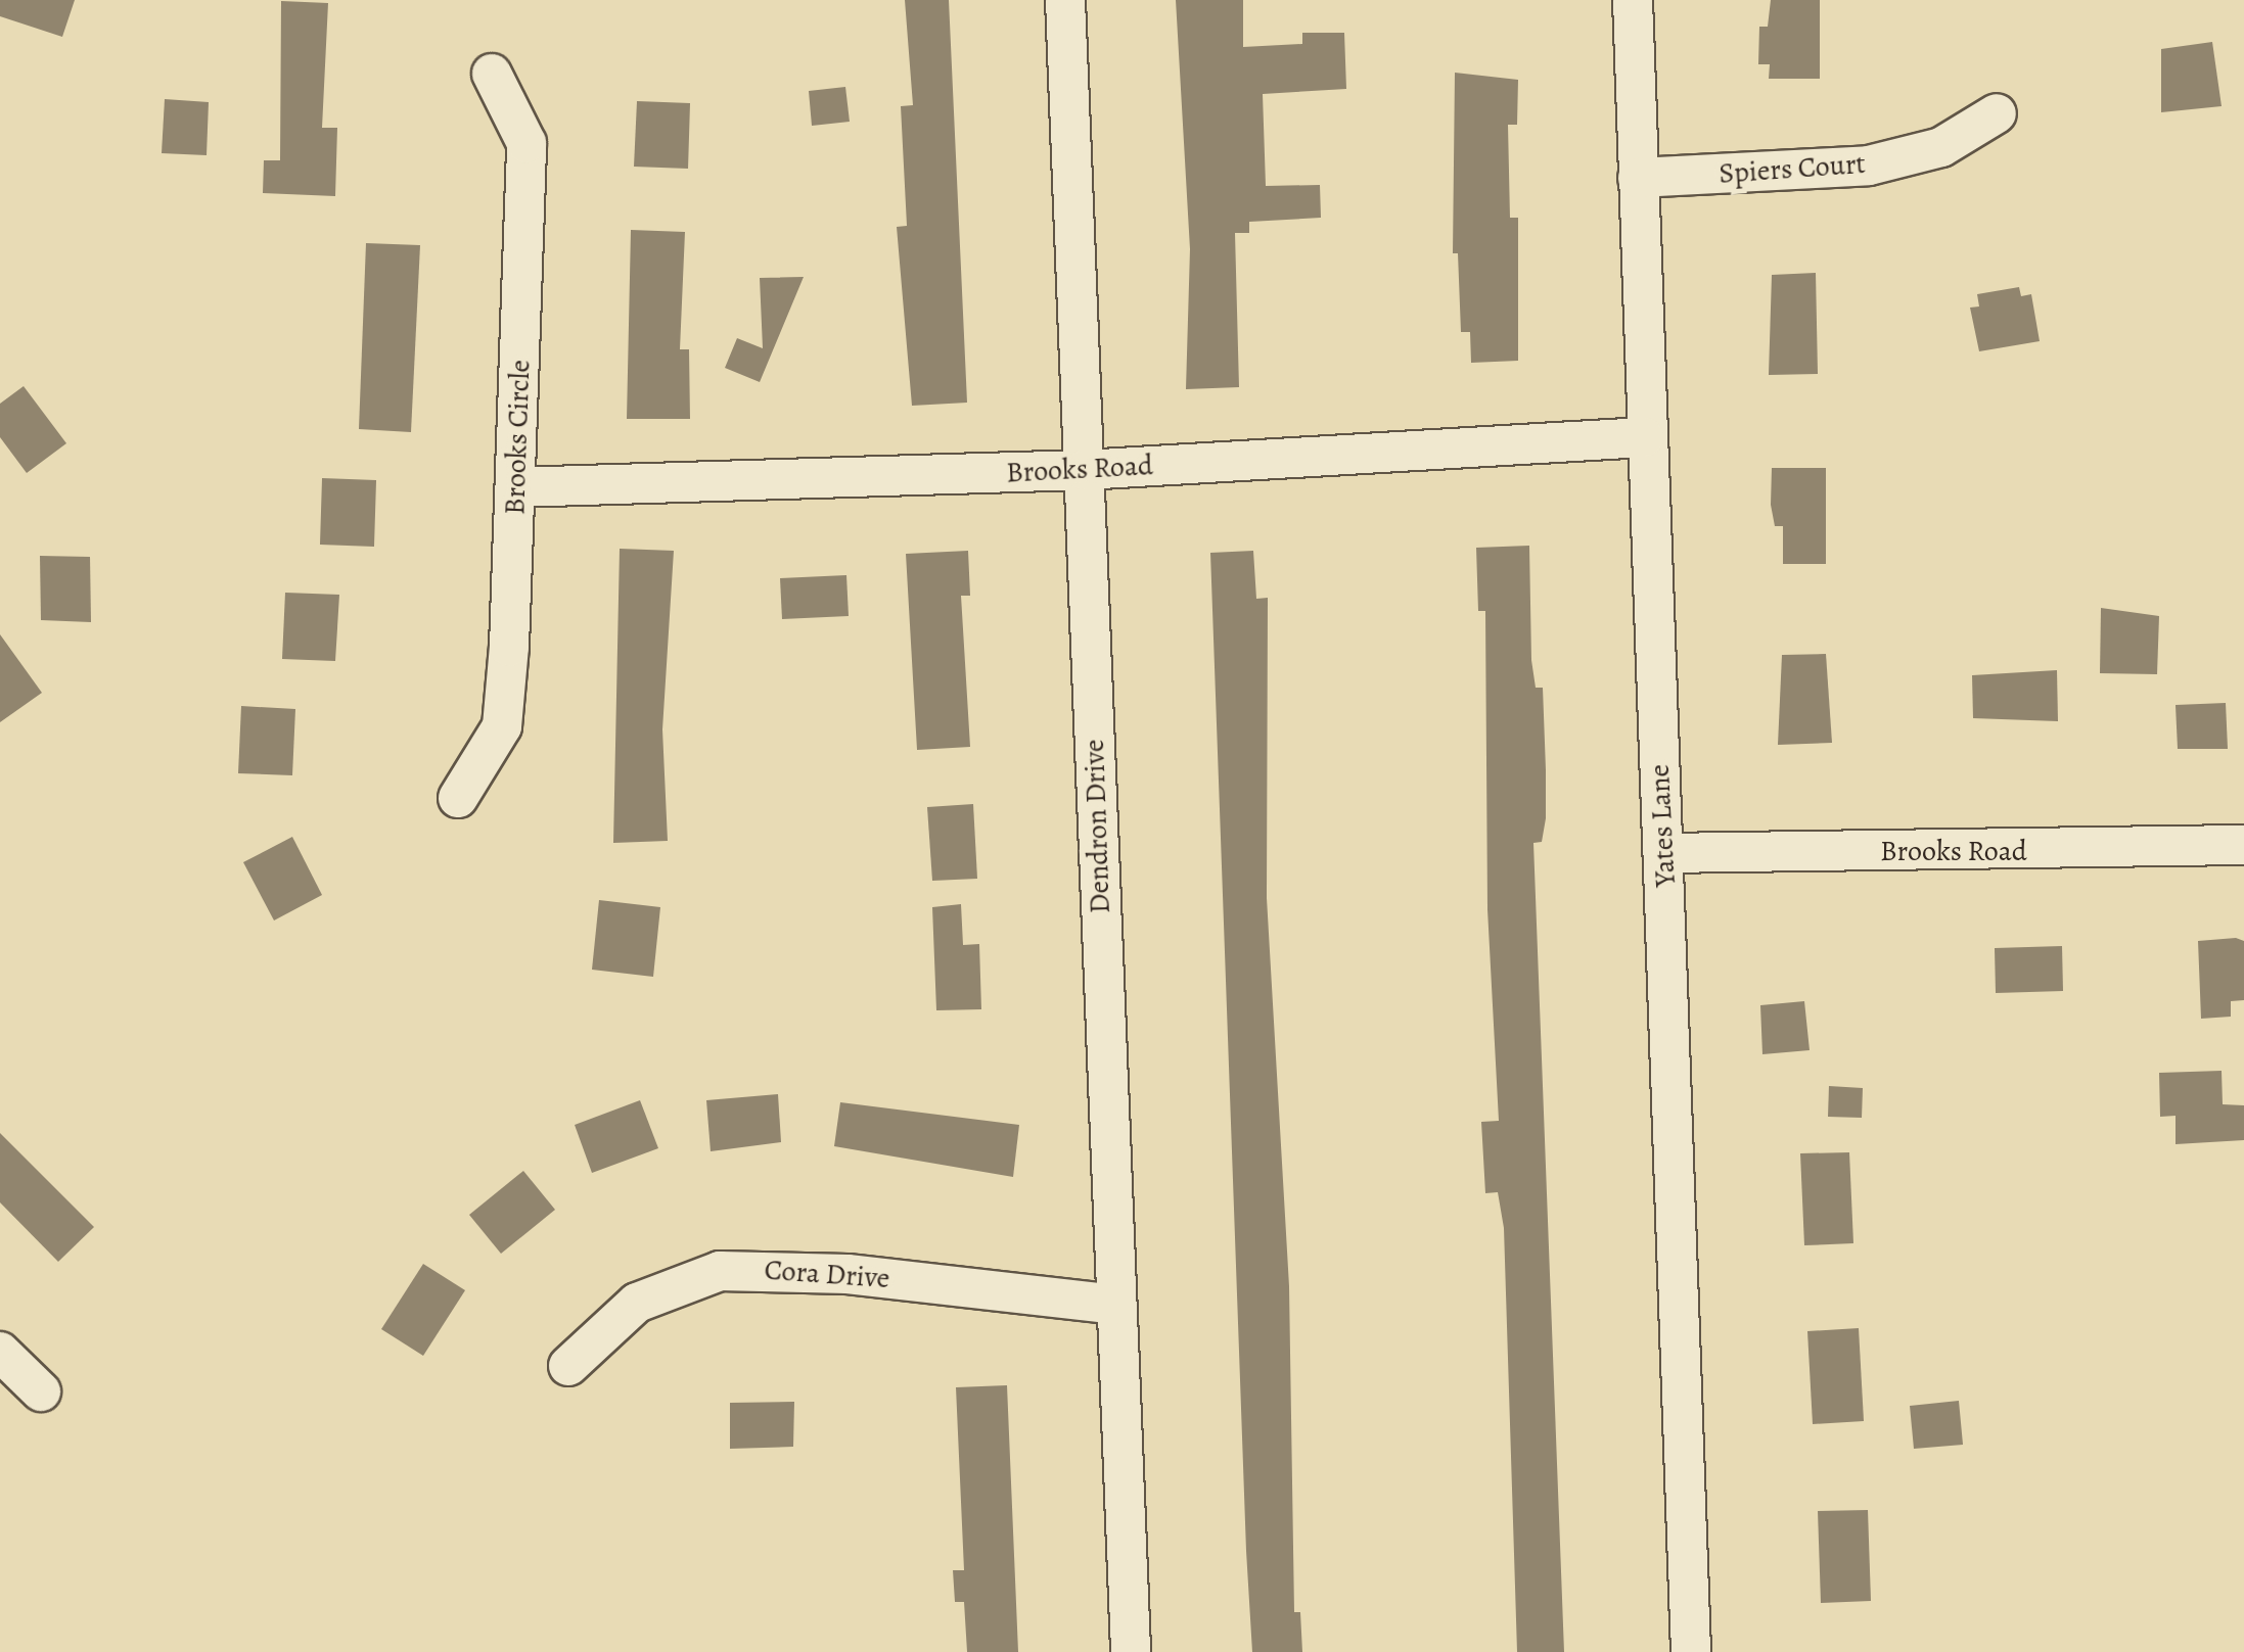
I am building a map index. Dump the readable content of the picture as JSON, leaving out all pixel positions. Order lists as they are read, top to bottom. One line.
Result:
{"streets":{"street":["Spiers Court","Brooks Circle","Brooks Road","Yates Lane","Dendron Drive","Cora Drive"]},"crossings":[["Spiers Court","Yates Lane"],["Brooks Circle","Brooks Road"],["Brooks Road","Yates Lane"],["Brooks Road","Dendron Drive"],["Dendron Drive","Cora Drive"]]}
